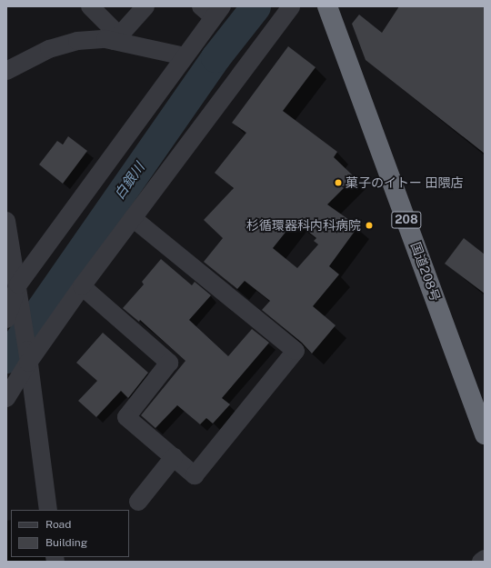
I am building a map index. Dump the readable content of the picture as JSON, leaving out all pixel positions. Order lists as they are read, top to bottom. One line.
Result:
{"streets":{"highway":["208","国道208号"]},"water":["白銀川"],"places":["菓子のイトー 田隈店","杉循環器科内科病院"],"legend":["Road","Building"]}
